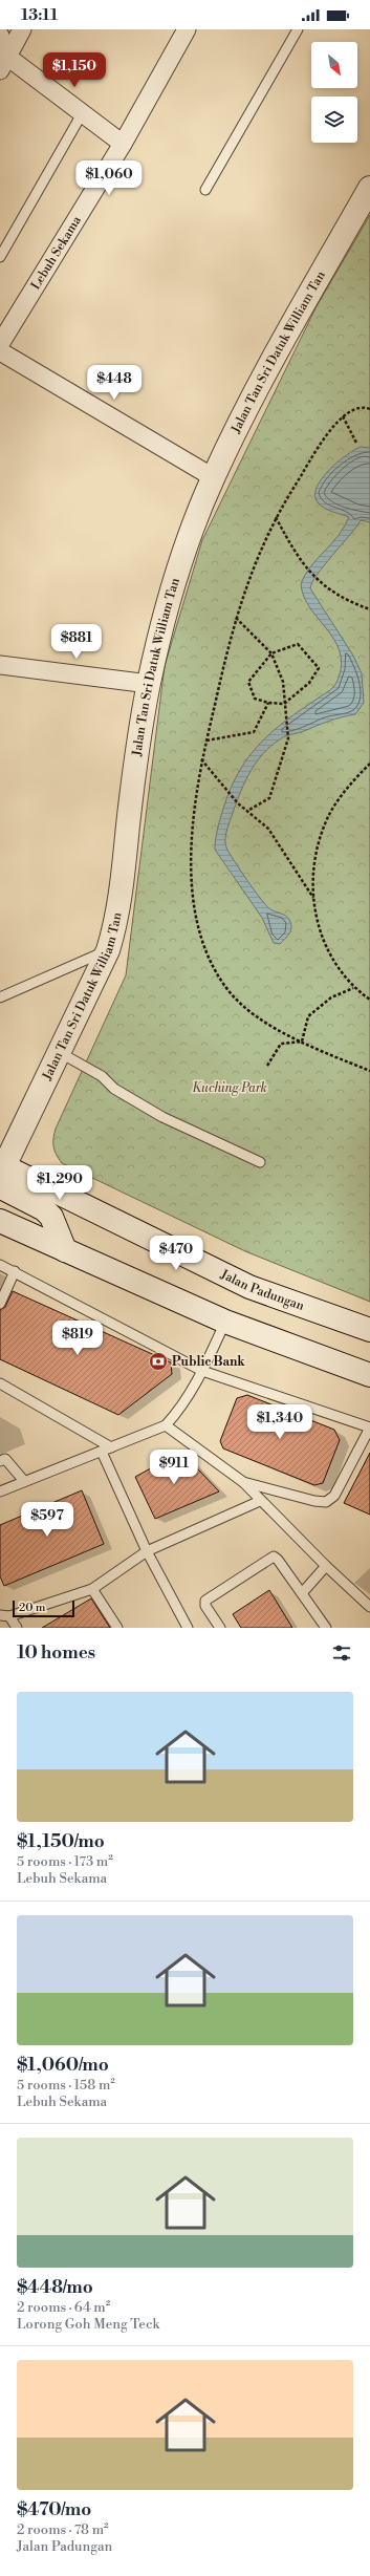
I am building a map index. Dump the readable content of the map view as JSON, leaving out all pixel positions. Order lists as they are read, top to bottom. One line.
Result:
{"streets":{"street":["Lebuh Sekama","Jalan Tan Sri Datuk William Tan","Jalan Padungan"]},"crossings":[["Jalan Tan Sri Datuk William Tan","Jalan Padungan"]],"parks":["Kuching Park"],"places":{"bank":["Public Bank"]},"scale_bar":"20 m","north":"bottom right","page":{"status":"13:11","price":["$1,150","$1,060","$448","$881","$1,290","$470","$819","$1,340","$911","$597"],"scale":"20 m","heading":"10 homes","list":[{"name":"$1,150/mo","note":"5 rooms · 173 m² · Lebuh Sekama"},{"name":"$1,060/mo","note":"5 rooms · 158 m² · Lebuh Sekama"},{"name":"$448/mo","note":"2 rooms · 64 m² · Lorong Goh Meng Teck"},{"name":"$470/mo","note":"2 rooms · 78 m² · Jalan Padungan"}]}}
